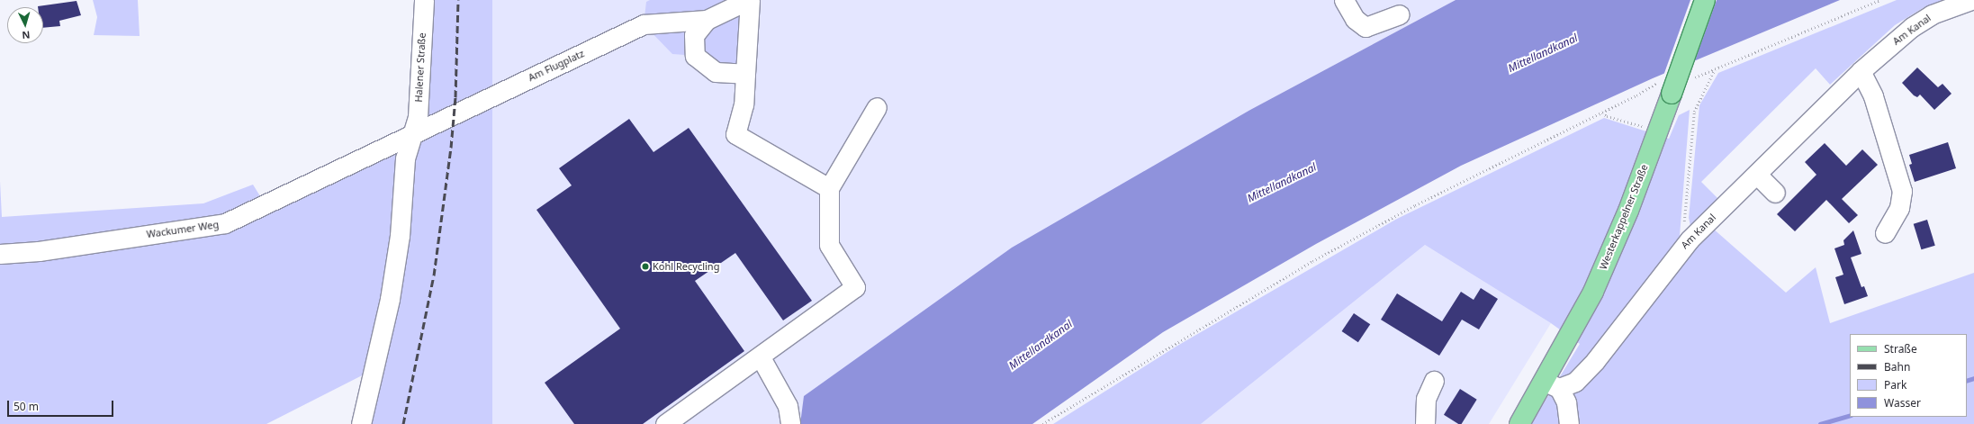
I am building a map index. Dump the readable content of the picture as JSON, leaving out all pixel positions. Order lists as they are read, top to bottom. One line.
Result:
{"streets":{"main road":["Westerkappelner Straße"],"street":["Am Kanal","Am Flugplatz","Halener Straße","Wackumer Weg"]},"crossings":[["Am Kanal","Westerkappelner Straße"],["Am Flugplatz","Halener Straße"],["Am Flugplatz","Wackumer Weg"],["Halener Straße","Wackumer Weg"]],"water":["Mittellandkanal"],"places":["Kohl Recycling"],"legend":["Straße","Bahn","Park","Wasser"],"scale_bar":"50 m","north":"bottom"}
